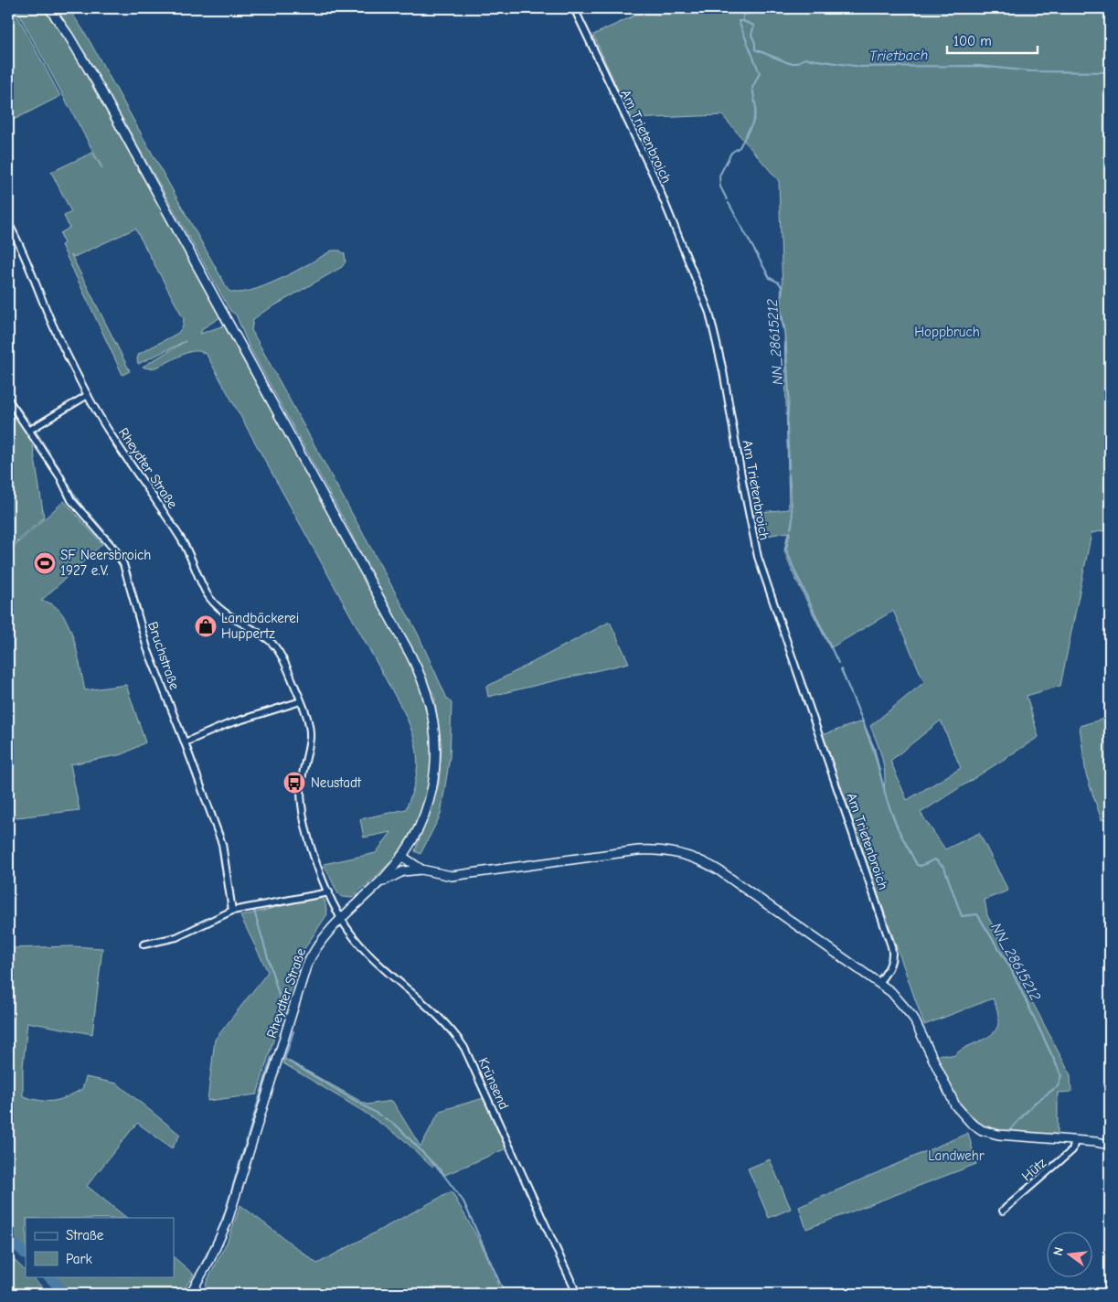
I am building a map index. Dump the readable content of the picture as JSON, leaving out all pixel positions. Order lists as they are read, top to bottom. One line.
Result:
{"streets":{"main road":["Rheydter Straße"],"street":["Am Trietenbroich","Bruchstraße","Krünsend","Hütz"]},"crossings":[["Rheydter Straße","Krünsend"]],"water":["Trietbach","NN_28615212"],"parks":["Hoppbruch","Landwehr"],"places":{"sports":["SF Neersbroich 1927 e.V."],"shop":["Landbäckerei Huppertz"],"bus stop":["Neustadt"]},"legend":["Straße","Park"],"scale_bar":"100 m","north":"left"}
